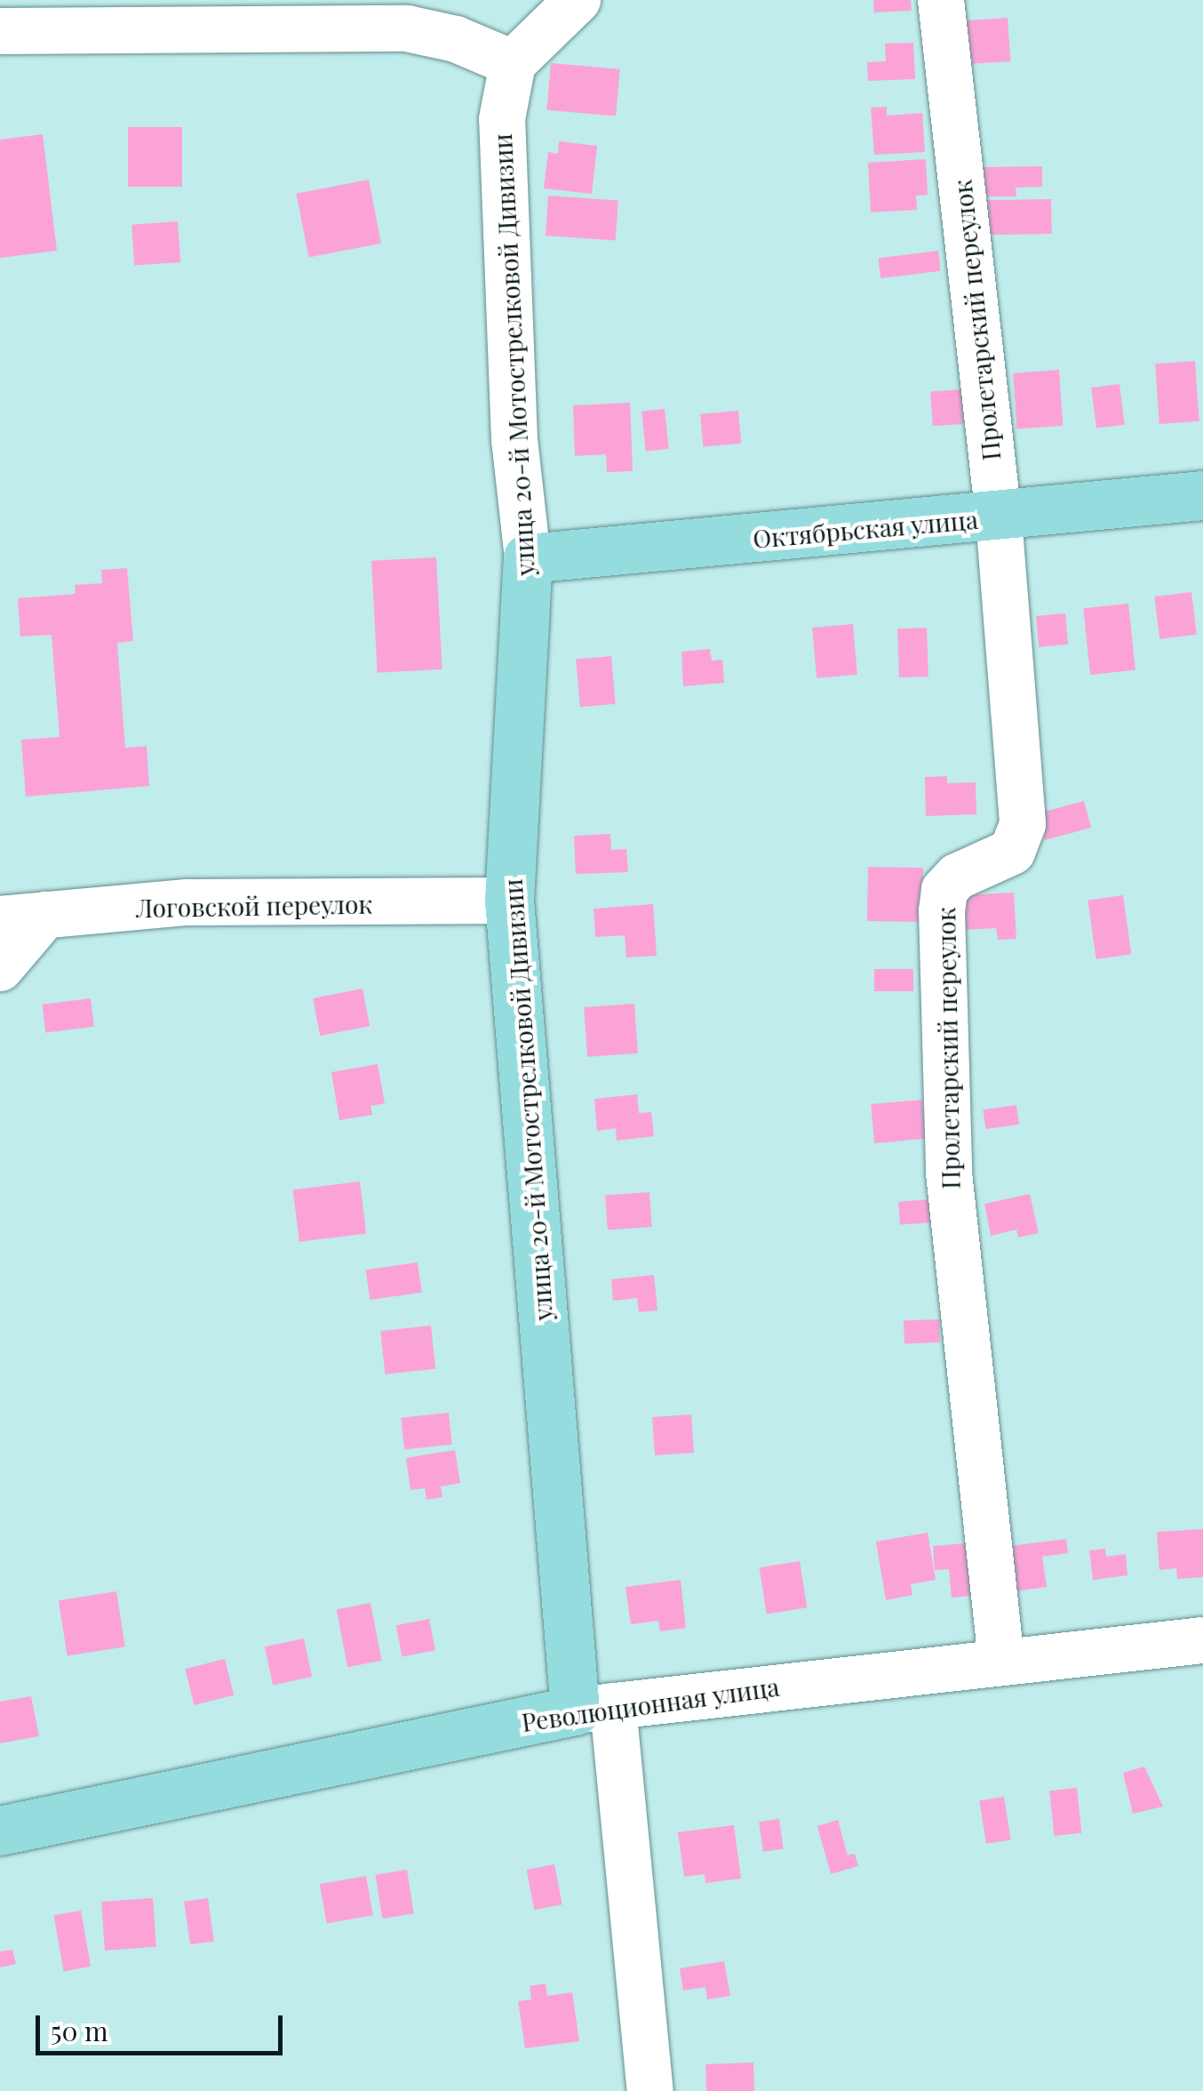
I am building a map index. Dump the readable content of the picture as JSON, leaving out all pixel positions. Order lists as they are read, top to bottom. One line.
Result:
{"streets":{"main road":["улица 20-й Мотострелковой Дивизии","Октябрьская улица","Революционная улица"],"street":["Пролетарский переулок","Логовской переулок"]},"crossings":[["Пролетарский переулок","Октябрьская улица"],["Пролетарский переулок","Революционная улица"],["улица 20-й Мотострелковой Дивизии","Октябрьская улица"],["улица 20-й Мотострелковой Дивизии","Логовской переулок"],["улица 20-й Мотострелковой Дивизии","Революционная улица"]],"scale_bar":"50 m"}
